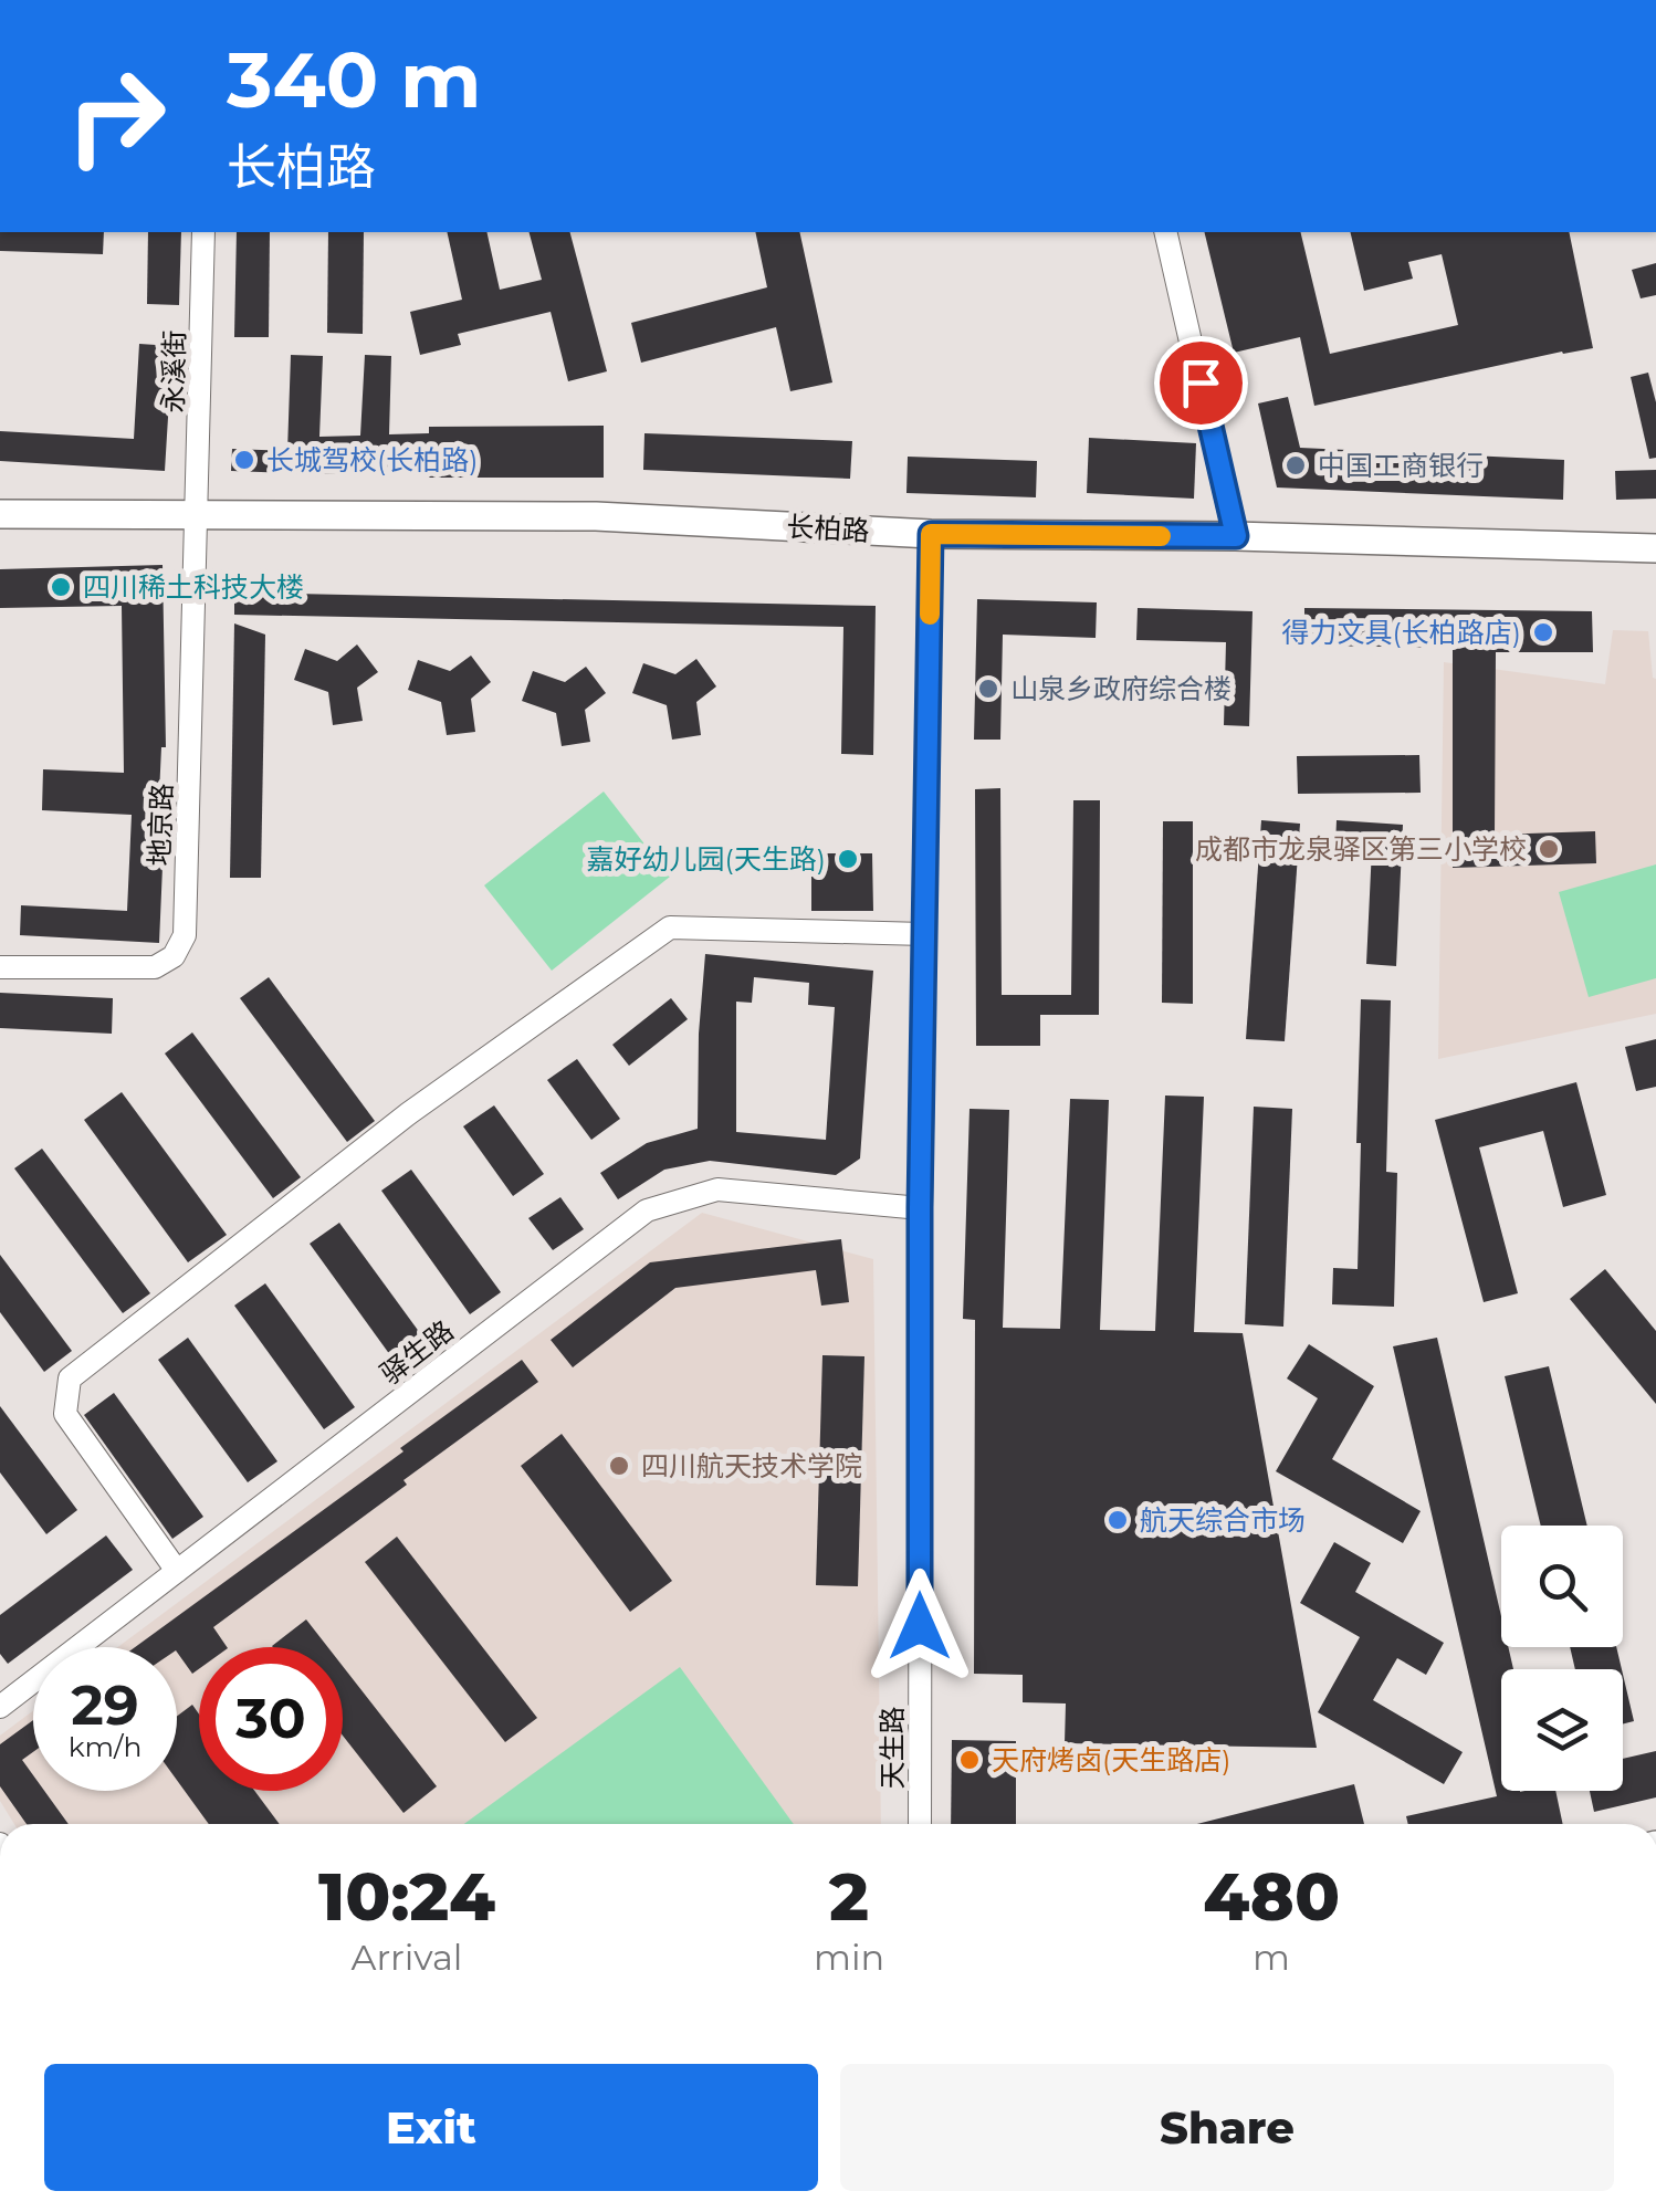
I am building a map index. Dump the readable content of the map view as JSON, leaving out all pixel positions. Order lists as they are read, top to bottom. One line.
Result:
{"streets":{"street":["永溪街","长柏路","地京路","驿生路","天生路"]},"crossings":[["永溪街","长柏路"],["永溪街","地京路"],["长柏路","地京路"],["长柏路","天生路"],["驿生路","天生路"]],"places":["长城驾校(长柏路)","中国工商银行","四川稀土科技大楼","得力文具(长柏路店)","山泉乡政府综合楼","成都市龙泉驿区第三小学校","嘉好幼儿园(天生路)","四川航天技术学院","航天综合市场","天府烤卤(天生路店)"],"page":{"turn":["340 m","长柏路"],"speed":"29 km/h","limit":"30","eta":["10:24","Arrival","2","min","480","m"],"buttons":["Exit","Share"]}}
